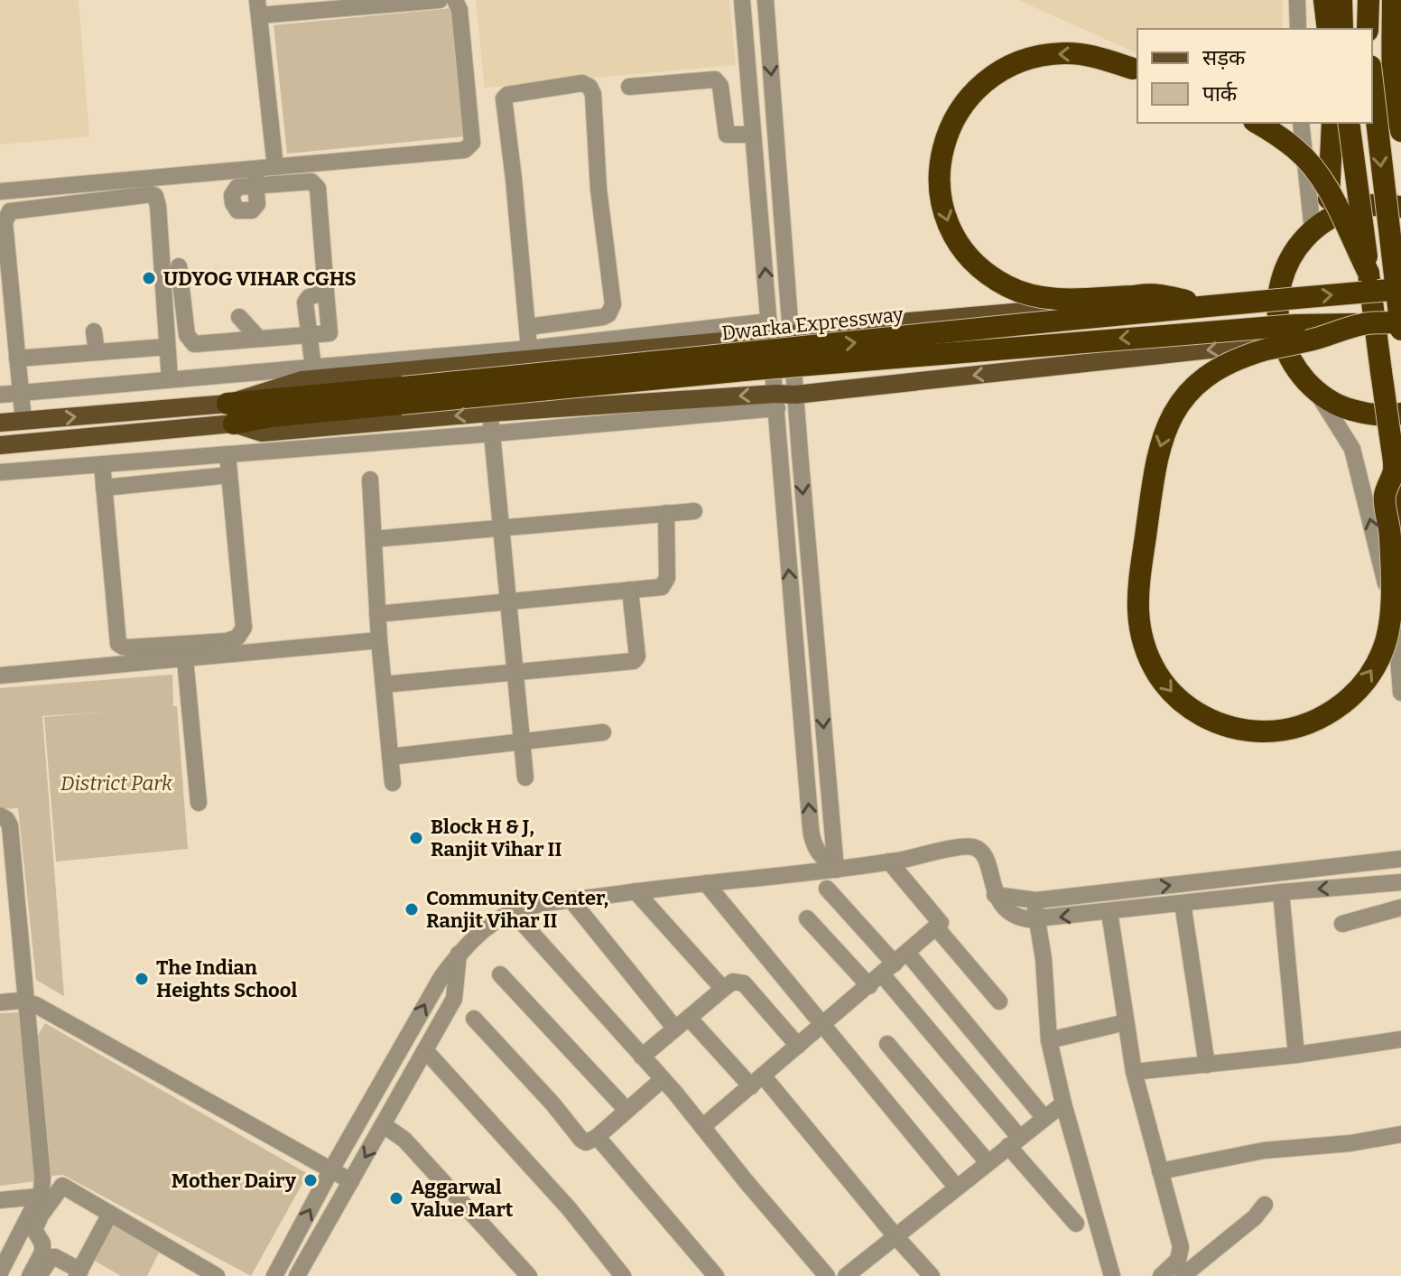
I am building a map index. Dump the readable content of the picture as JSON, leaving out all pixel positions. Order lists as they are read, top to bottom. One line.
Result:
{"streets":{"highway":["Dwarka Expressway"]},"parks":["District Park"],"places":["UDYOG VIHAR CGHS","Block H & J, Ranjit Vihar II","Community Center, Ranjit Vihar II","The Indian Heights School","Mother Dairy","Aggarwal Value Mart"],"legend":["सड़क","पार्क"]}
